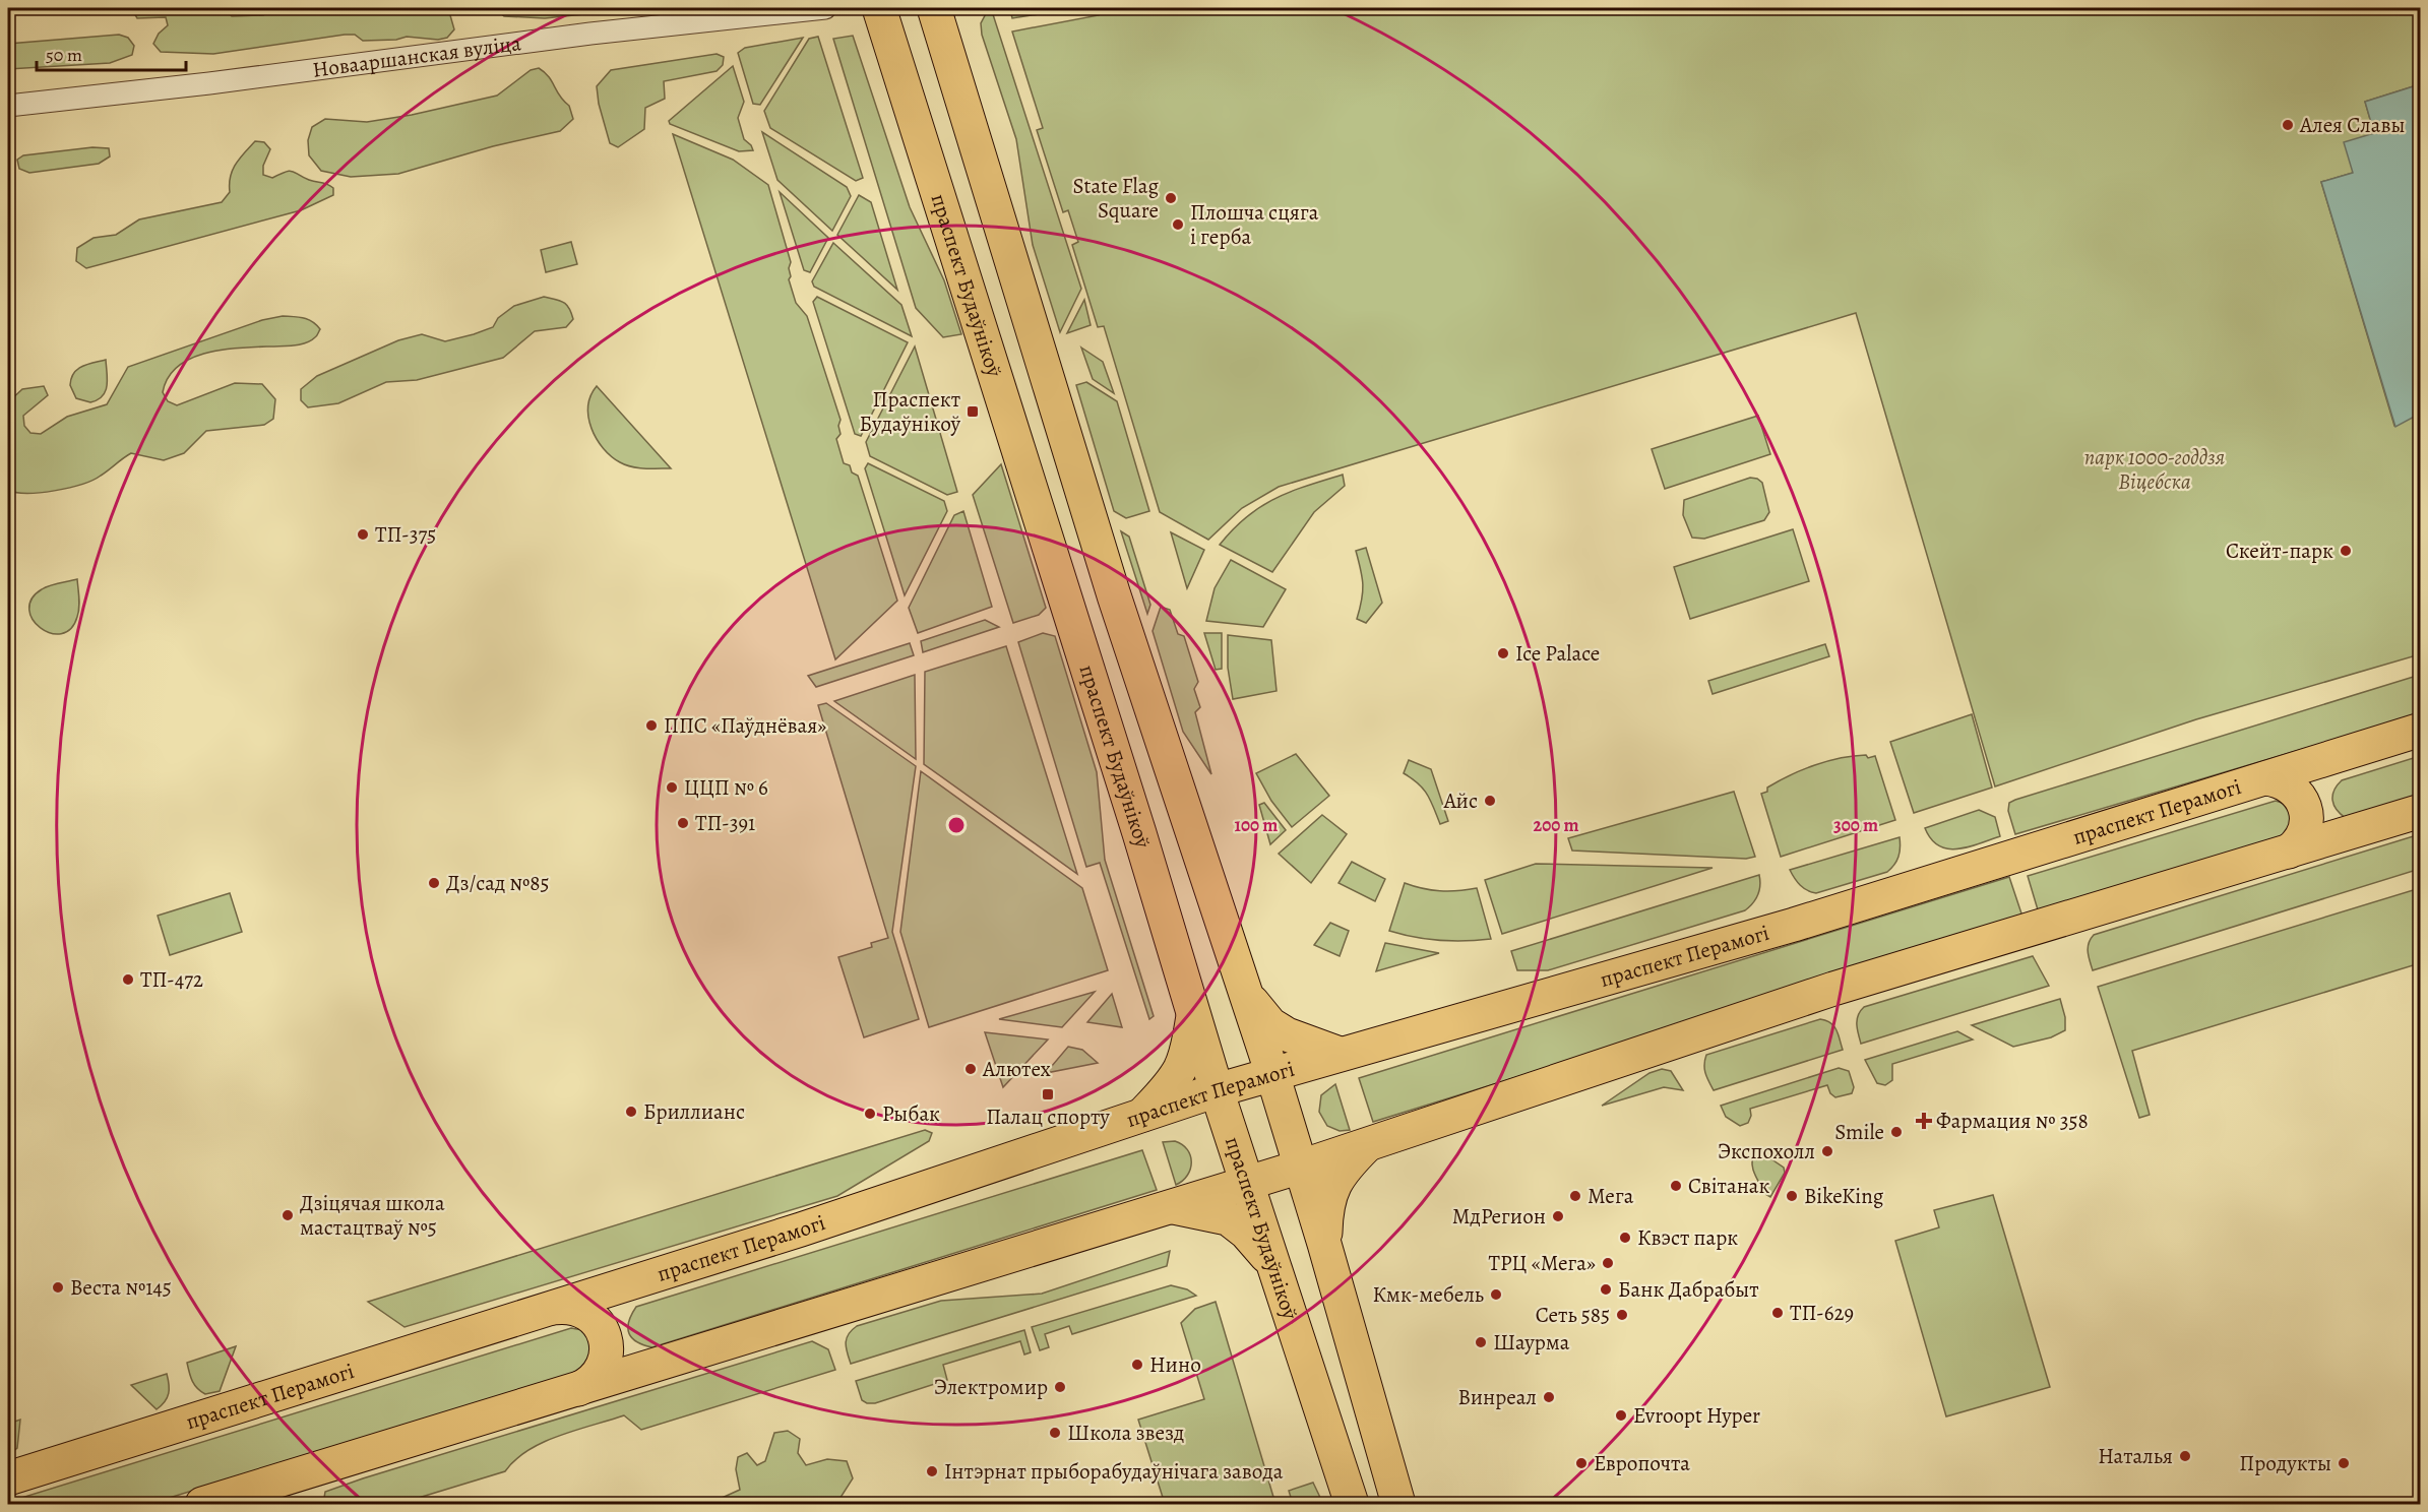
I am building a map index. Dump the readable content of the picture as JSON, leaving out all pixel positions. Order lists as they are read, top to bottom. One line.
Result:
{"streets":{"main road":["праспект Будаўнікоў","праспект Перамогі"],"street":["Новааршанская вуліца"]},"crossings":[["праспект Будаўнікоў","праспект Перамогі"]],"parks":["парк 1000-годдзя Віцебска"],"places":{"other":["Алея Славы","State Flag Square","Плошча сцяга і герба","ТП-375","Скейт-парк","Ice Palace","ППС «Паўднёвая»","ЦЦП № 6","Айс","ТП-391","Дз/сад №85","ТП-472","Алютех","Бриллианс","Рыбак","Smile","Экспохолл","Світанак","Мега","BikeKing","Дзіцячая школа мастацтваў №5","МдРегион","Квэст парк","ТРЦ «Мега»","Веста №145","Банк Дабрабыт","Кмк-мебель","ТП-629","Сеть 585","Шаурма","Нино","Электромир","Винреал","Evroopt Hyper","Школа звезд","Наталья","Европочта","Продукты","Інтэрнат прыборабудаўнічага завода"],"transit":["Праспект Будаўнікоў","Палац спорту"],"health":["Фармация № 358"]},"scale_bar":"50 m","rings":["100 m","200 m","300 m"]}
